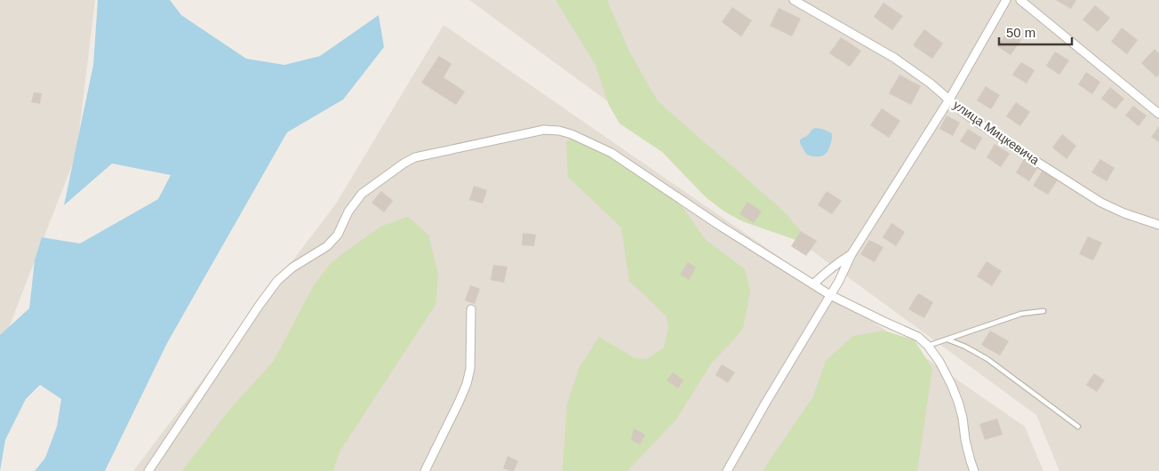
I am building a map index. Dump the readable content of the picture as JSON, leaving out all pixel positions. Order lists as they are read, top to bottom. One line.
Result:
{"streets":{"street":["улица Мицкевича"]},"scale_bar":"50 m"}
